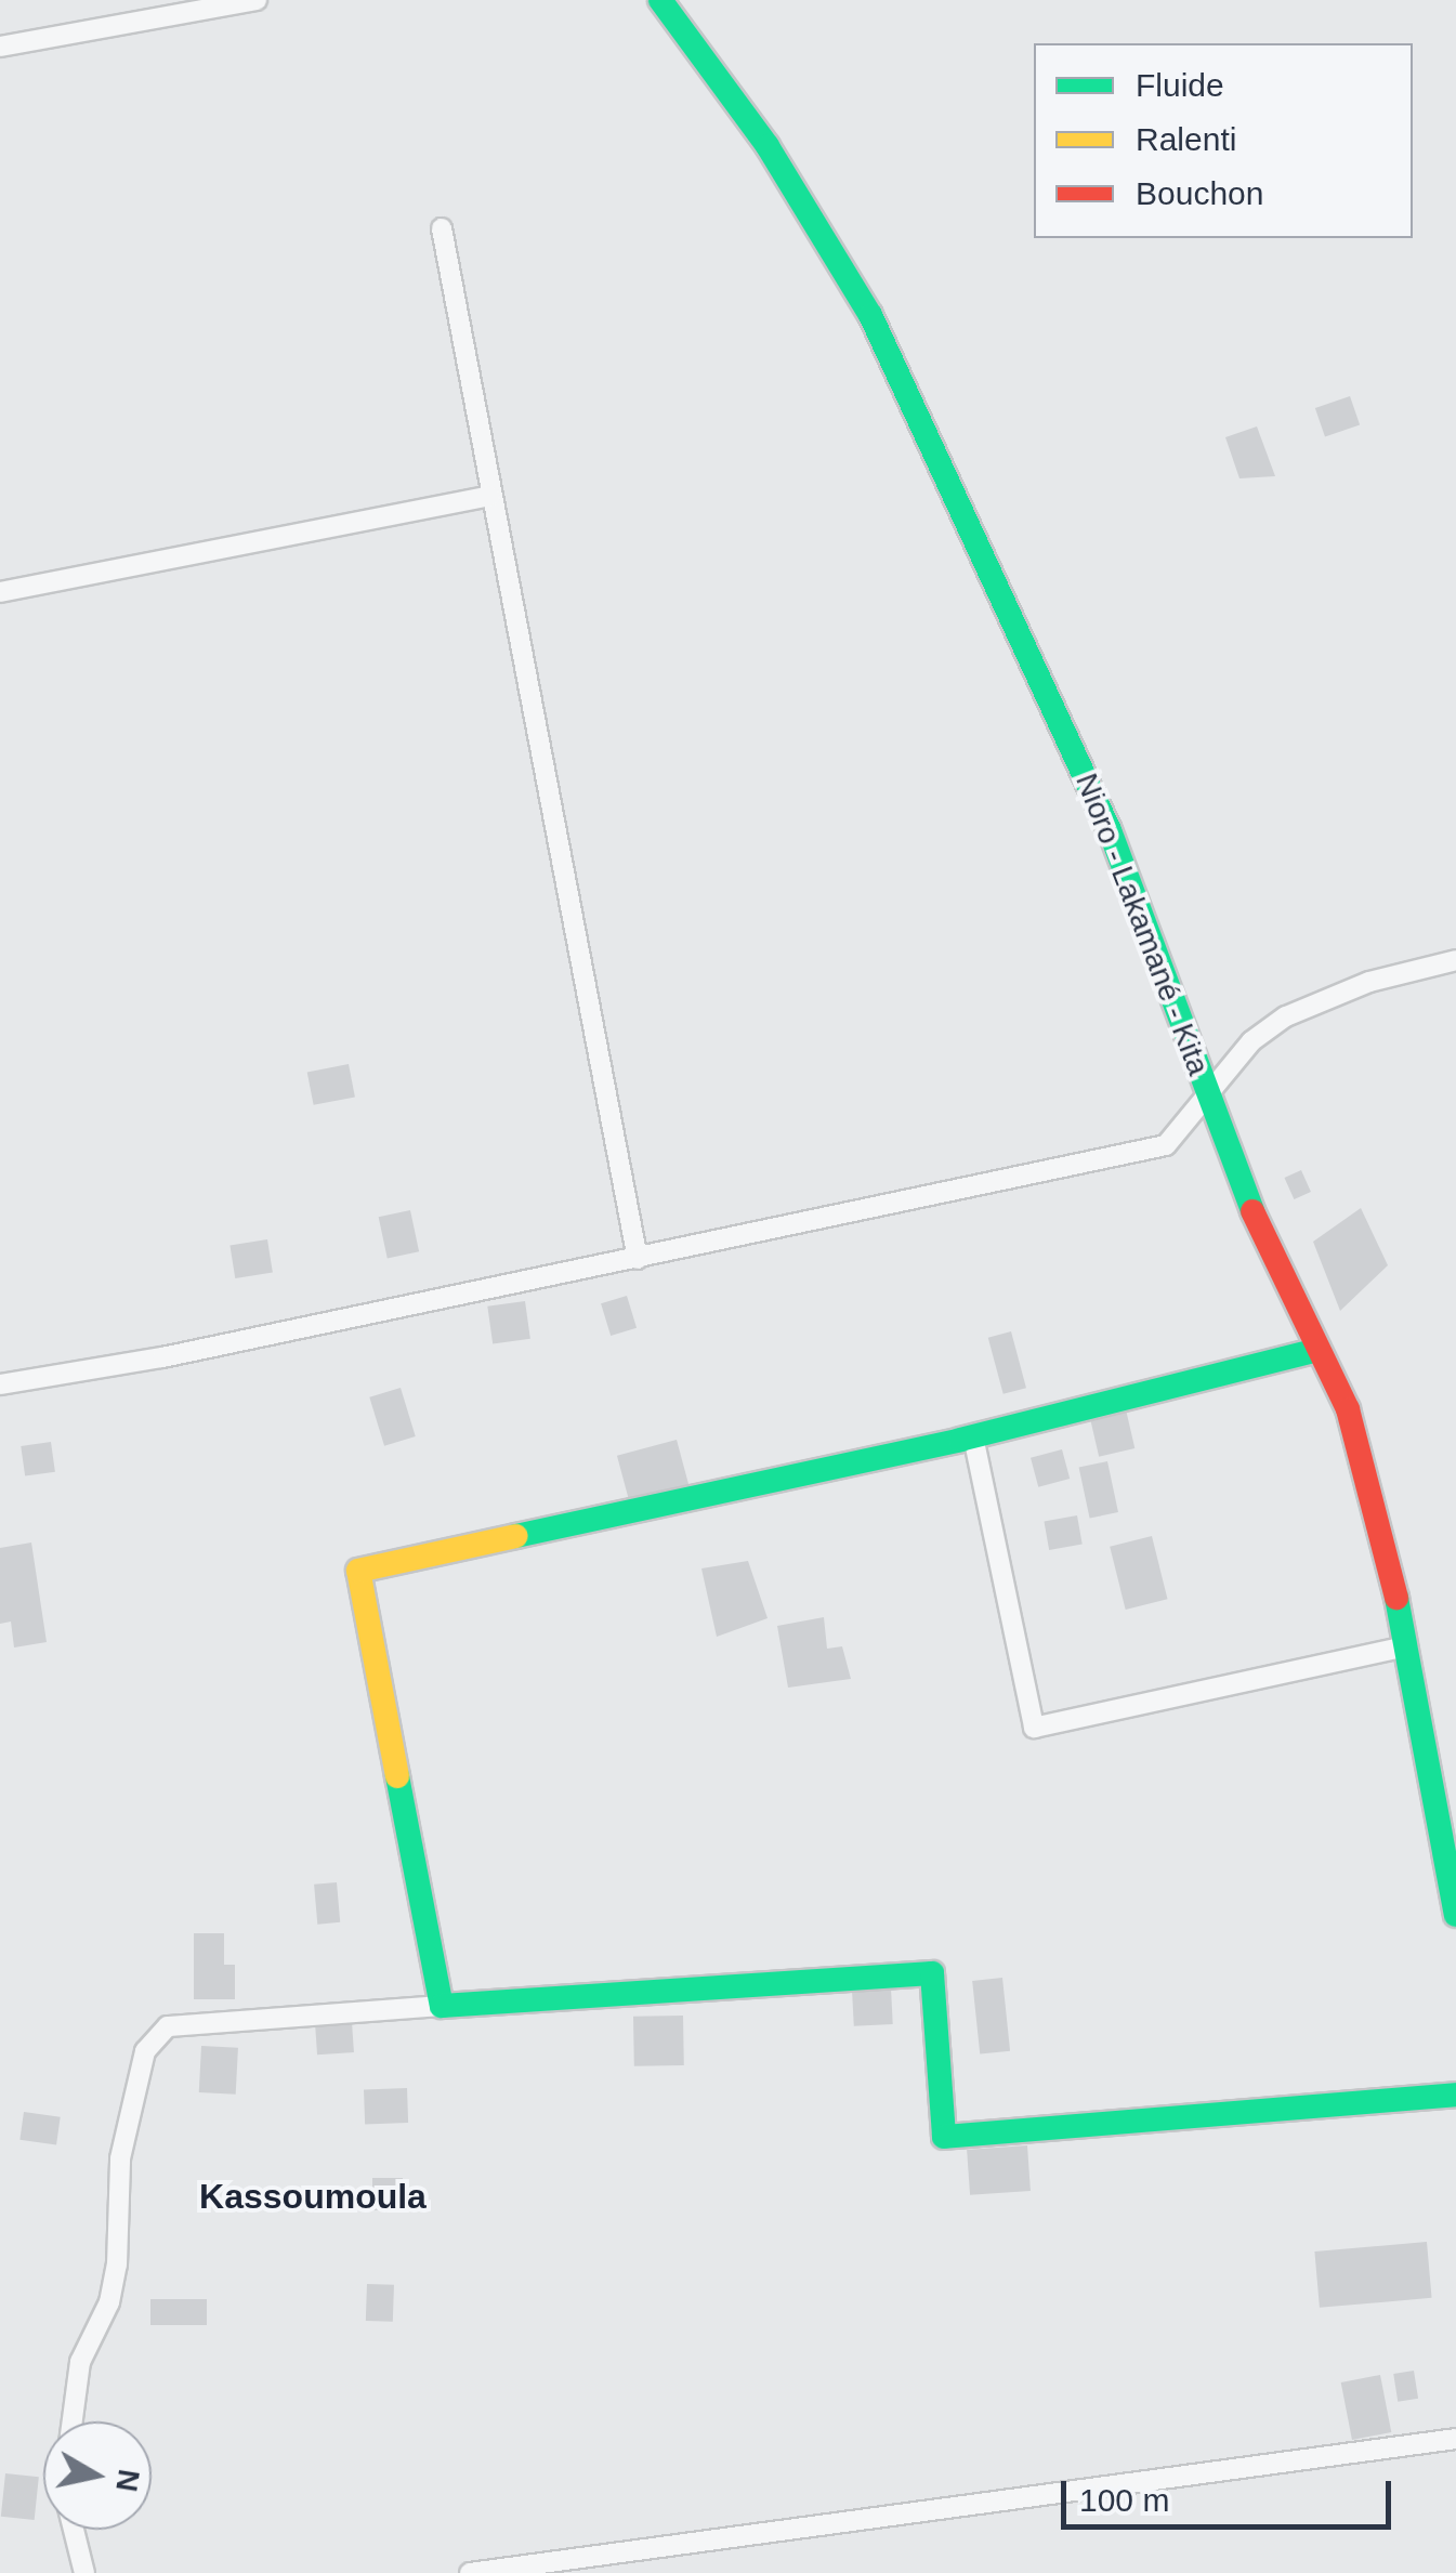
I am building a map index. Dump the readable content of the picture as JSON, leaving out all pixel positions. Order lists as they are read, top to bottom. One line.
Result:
{"streets":{"street":["Nioro - Lakamané - Kita"]},"districts":["Kassoumoula"],"legend":["Fluide","Ralenti","Bouchon"],"scale_bar":"100 m","north":"right"}
